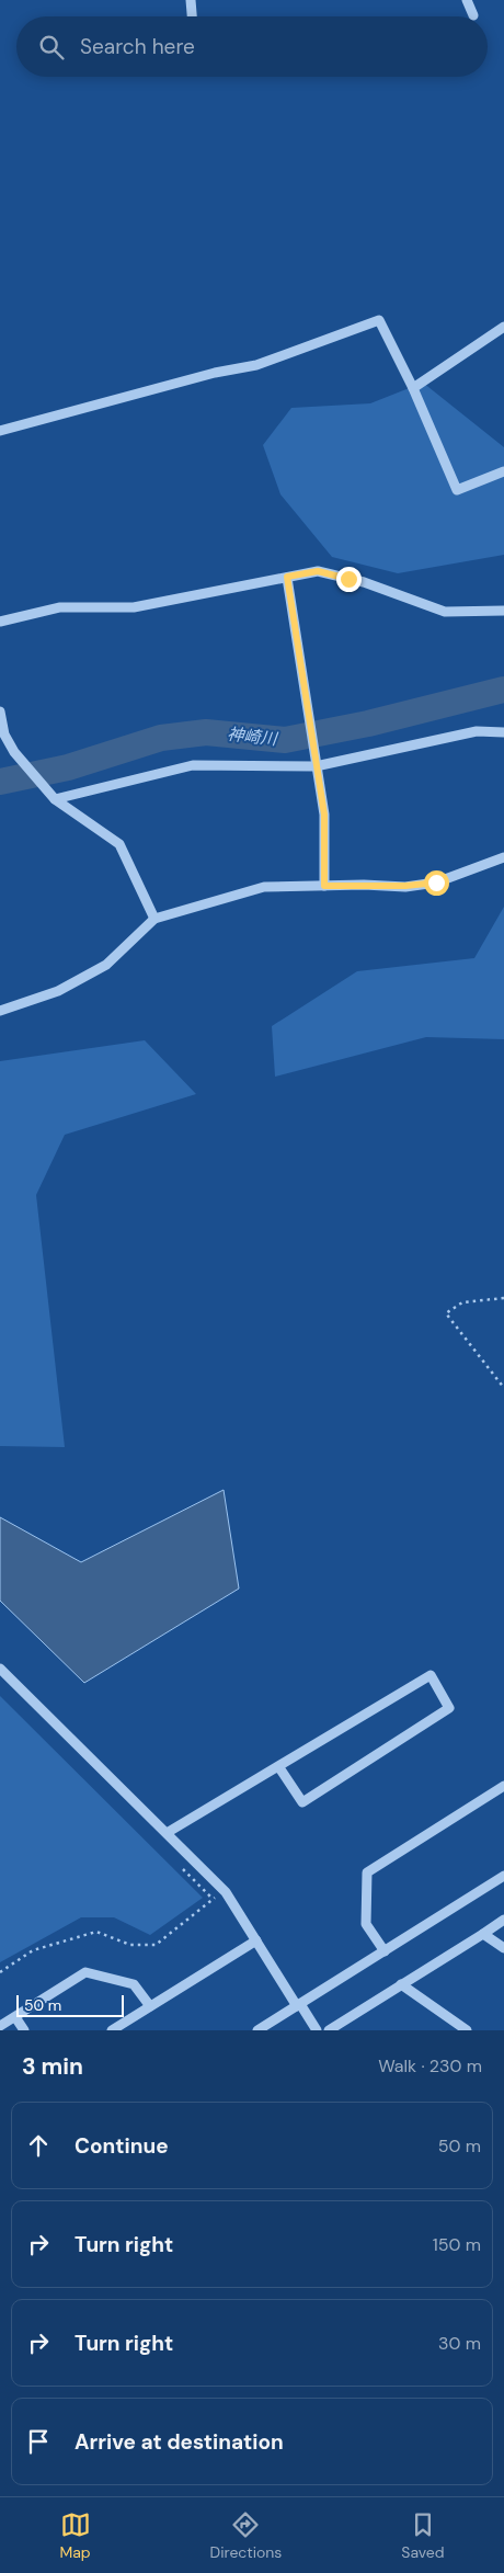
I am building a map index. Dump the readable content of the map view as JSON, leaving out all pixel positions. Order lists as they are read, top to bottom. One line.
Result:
{"water":["神崎川"],"scale_bar":"50 m","page":{"search":"Search here","scale":"50 m","heading":["3 min","Walk · 230 m"],"list":[["Continue","50 m"],["Turn right","150 m"],["Turn right","30 m"],"Arrive at destination"],"nav":["Map","Directions","Saved"]}}
